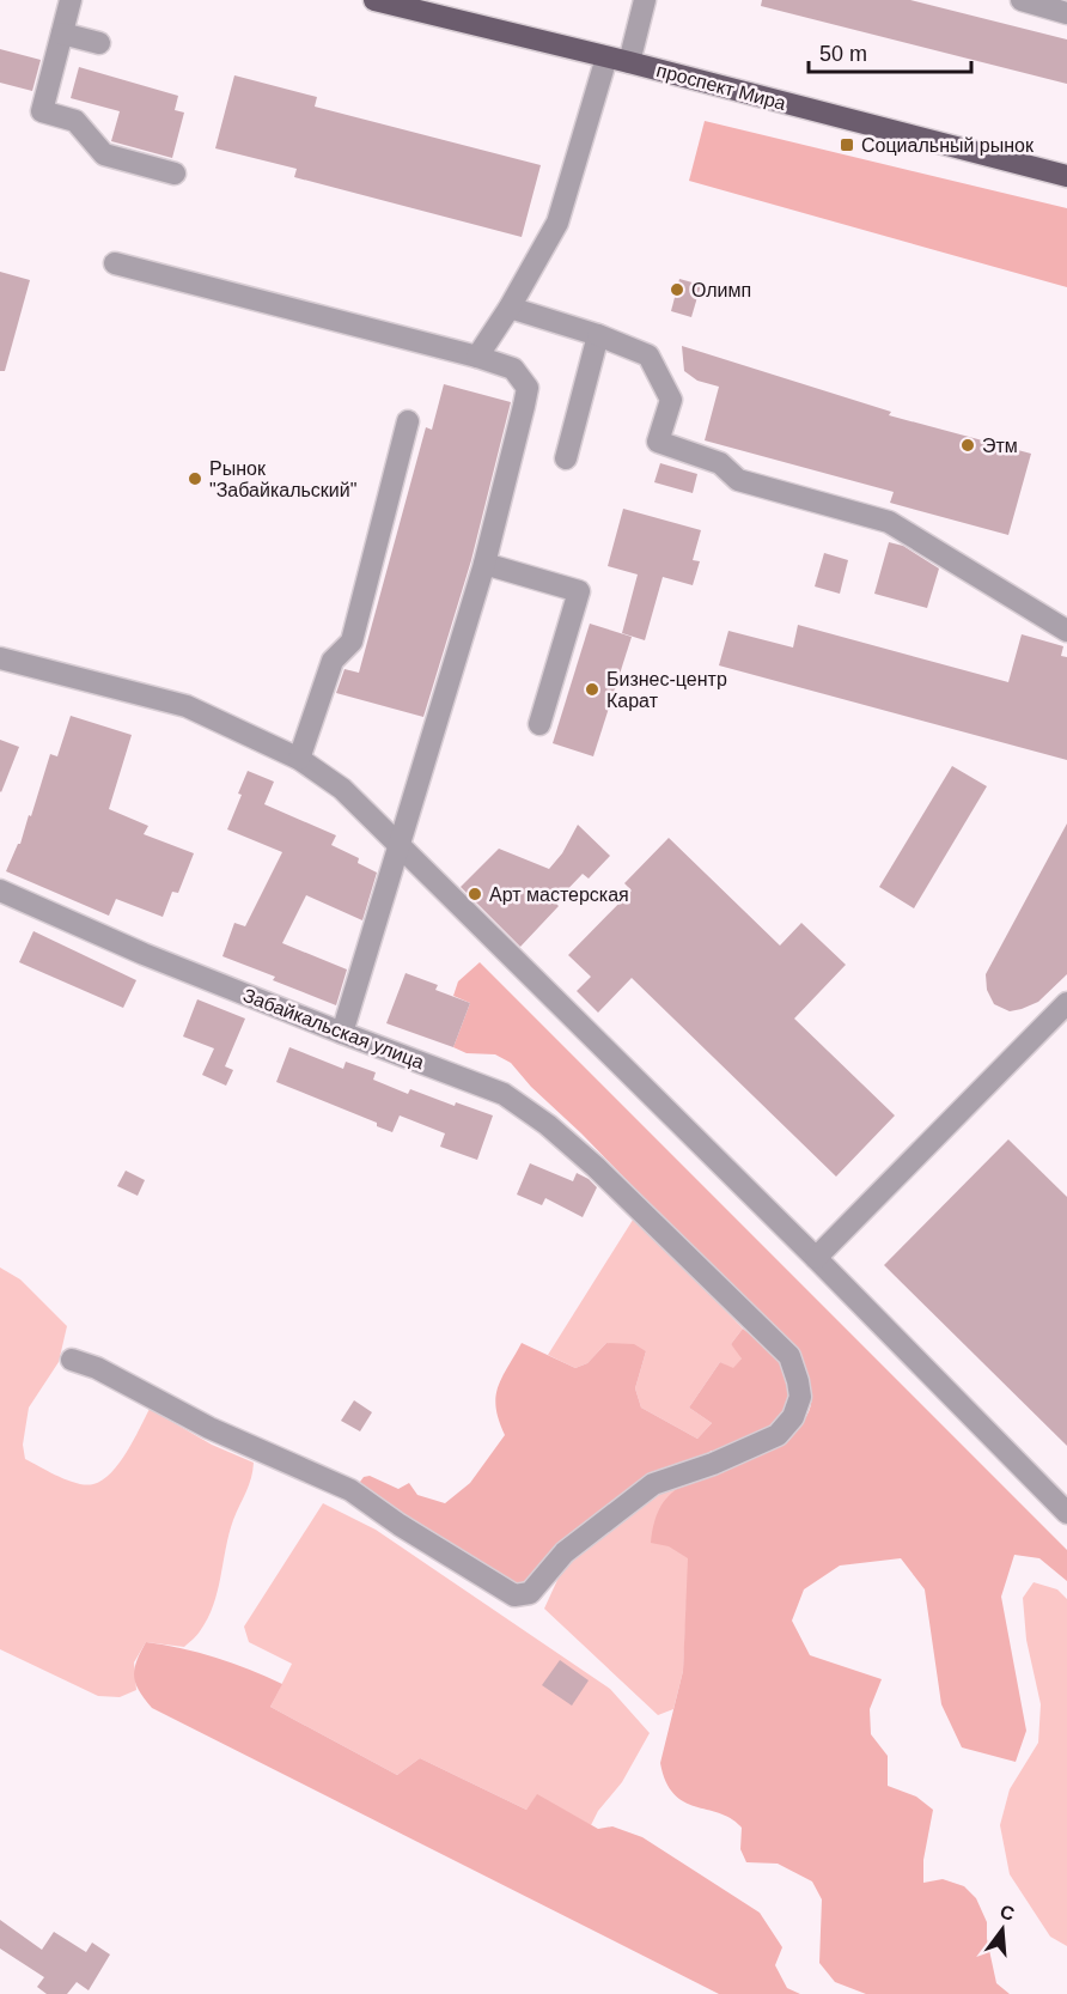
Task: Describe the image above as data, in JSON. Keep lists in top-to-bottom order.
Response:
{
  "streets": {
    "main road": ["проспект Мира"],
    "street": ["Забайкальская улица"]
  },
  "places": {
    "transit": ["Социальный рынок"],
    "other": [
      "Олимп",
      "Этм",
      "Рынок \"Забайкальский\"",
      "Бизнес-центр Карат",
      "Арт мастерская"
    ]
  },
  "scale_bar": "50 m",
  "north": "top"
}
